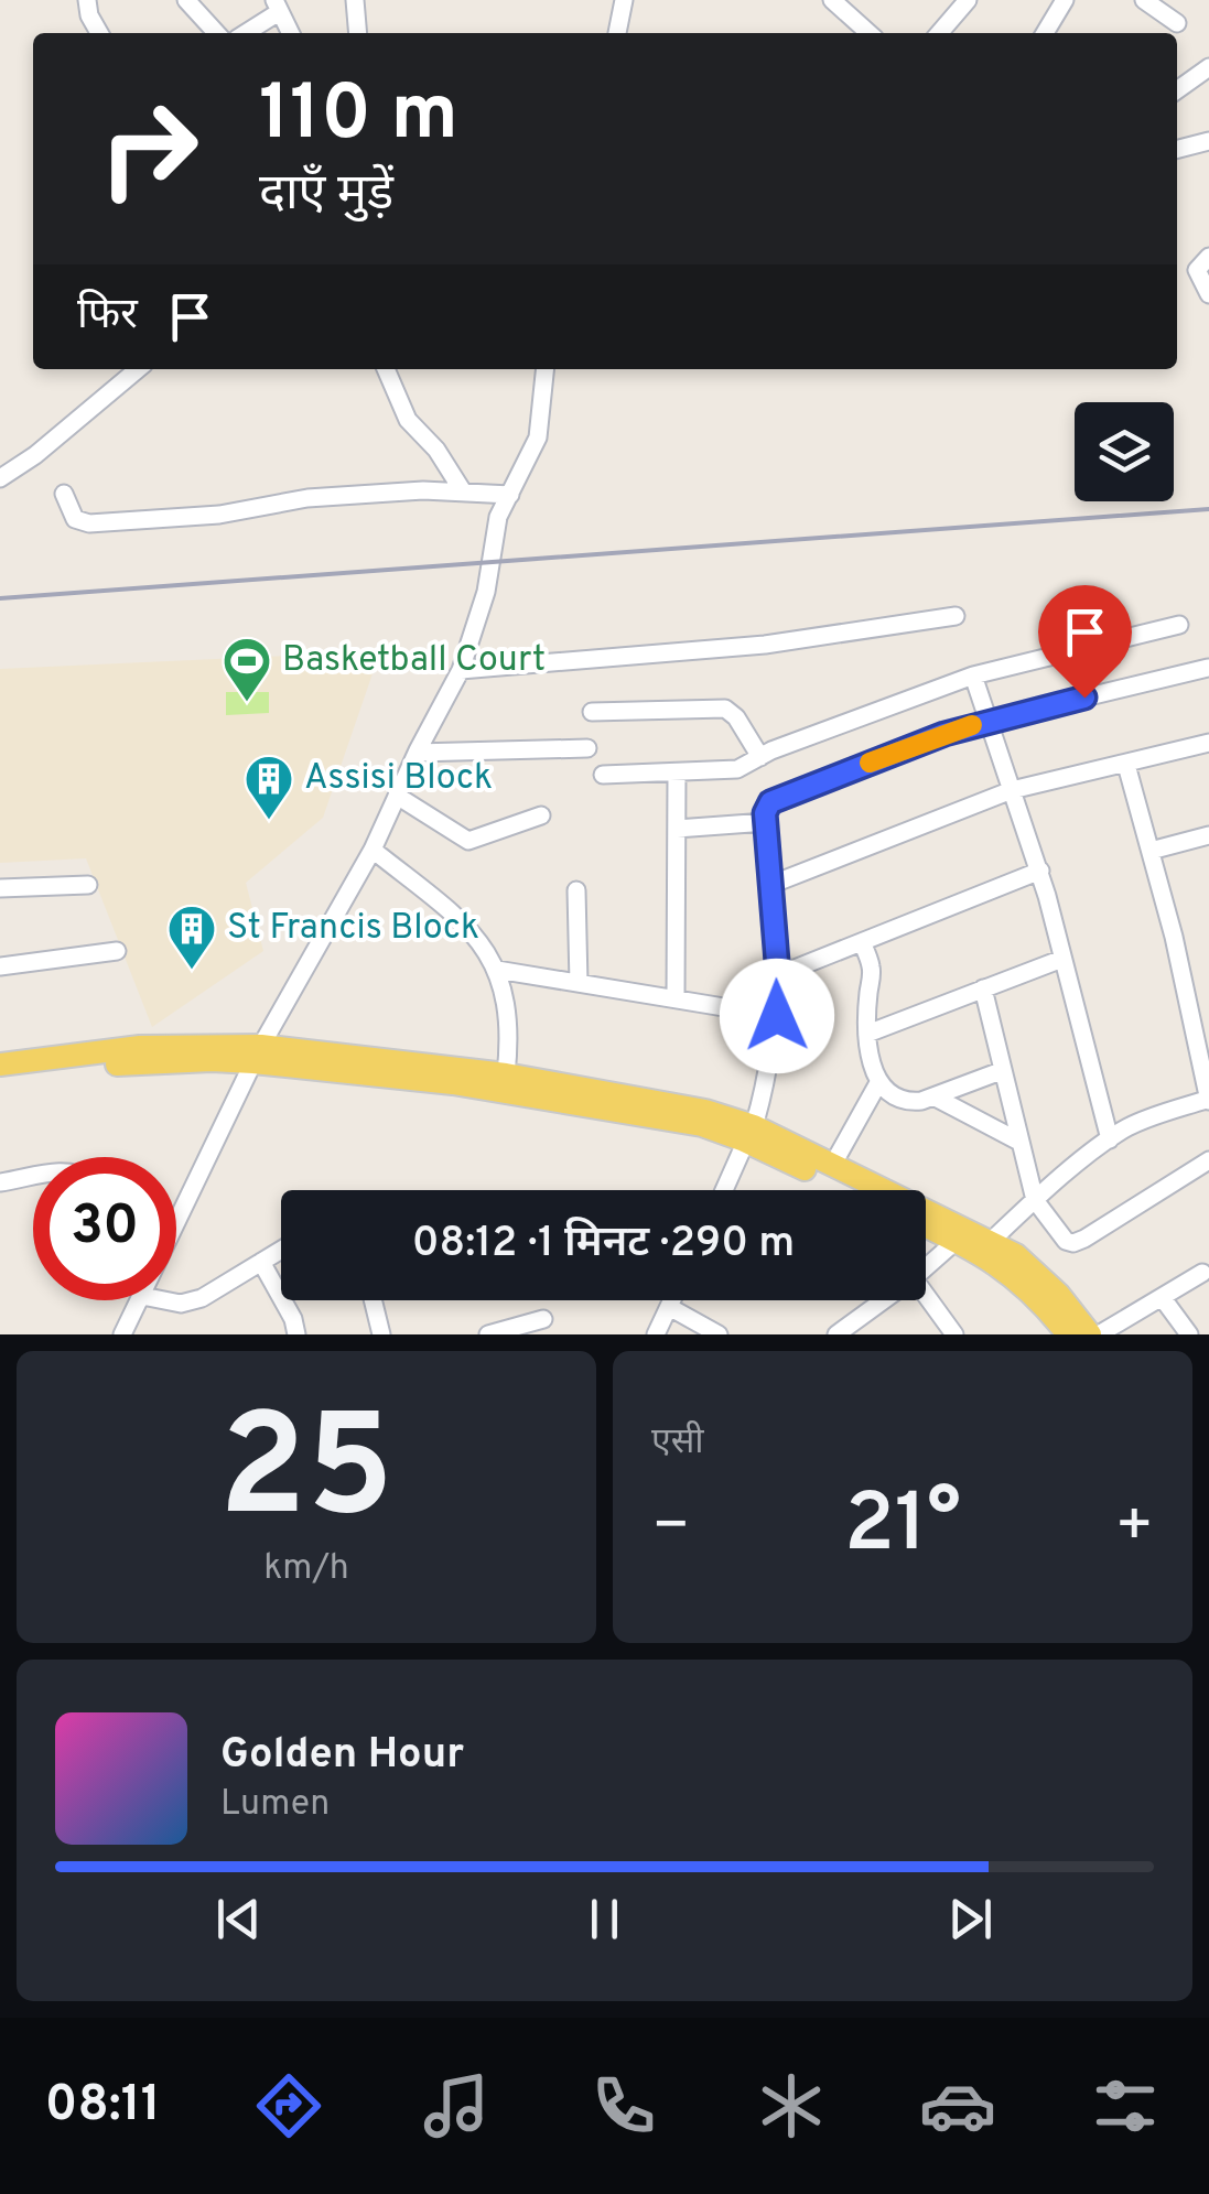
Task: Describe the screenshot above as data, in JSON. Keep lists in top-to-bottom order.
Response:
{
  "places": {
    "sports": ["Basketball Court"],
    "building": ["Assisi Block", "St Francis Block"]
  },
  "page": {
    "turn": ["110 m", "दाएँ मुड़ें"],
    "then": "फिर",
    "limit": "30",
    "trip": "08:12 · 1 मिनट · 290 m",
    "tile": [
      ["25", "km/h"],
      "एसी"
    ],
    "heat": ["−", "21°", "+"],
    "song": ["Golden Hour", "Lumen"],
    "tabs": "08:11"
  }
}
